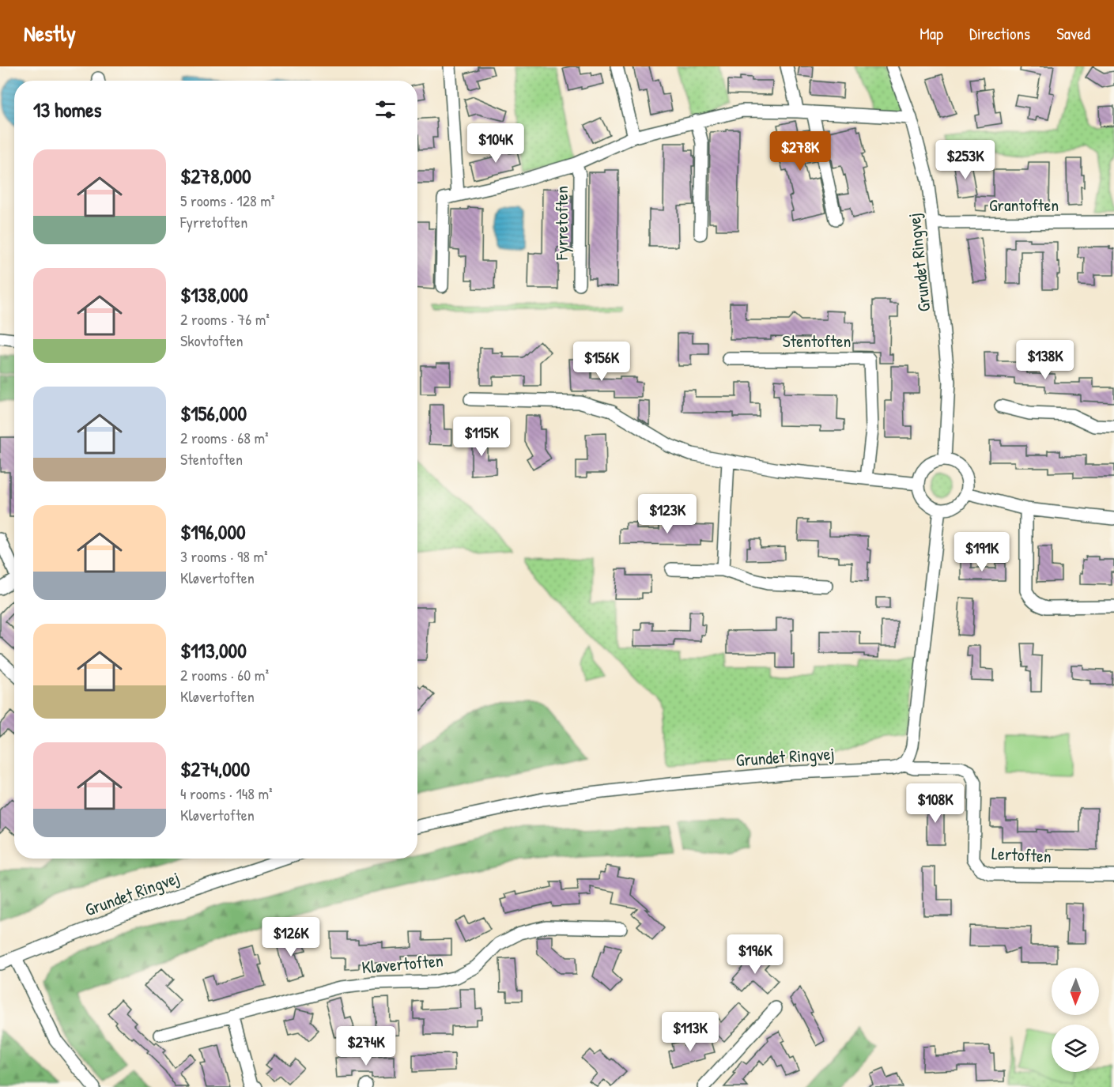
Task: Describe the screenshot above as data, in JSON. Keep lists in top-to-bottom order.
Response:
{
  "streets": {
    "street": [
      "Grantoften",
      "Fyrretoften",
      "Grundet Ringvej",
      "Stentoften",
      "Lertoften",
      "Kløvertoften"
    ]
  },
  "crossings": [
    ["Grantoften", "Grundet Ringvej"],
    ["Fyrretoften", "Grundet Ringvej"],
    ["Grundet Ringvej", "Lertoften"]
  ],
  "north": "bottom",
  "page": {
    "header": "Nestly",
    "nav": ["Map", "Directions", "Saved"],
    "heading": "13 homes",
    "price": [
      "$104K",
      "$278K",
      "$253K",
      "$138K",
      "$156K",
      "$115K",
      "$123K",
      "$191K",
      "$108K",
      "$126K",
      "$196K",
      "$113K",
      "$274K"
    ],
    "list": [
      {
        "name": "$278,000",
        "note": "5 rooms · 128 m² · Fyrretoften"
      },
      {
        "name": "$138,000",
        "note": "2 rooms · 76 m² · Skovtoften"
      },
      {
        "name": "$156,000",
        "note": "2 rooms · 68 m² · Stentoften"
      },
      {
        "name": "$196,000",
        "note": "3 rooms · 98 m² · Kløvertoften"
      },
      {
        "name": "$113,000",
        "note": "2 rooms · 60 m² · Kløvertoften"
      },
      {
        "name": "$274,000",
        "note": "4 rooms · 148 m² · Kløvertoften"
      }
    ]
  }
}
